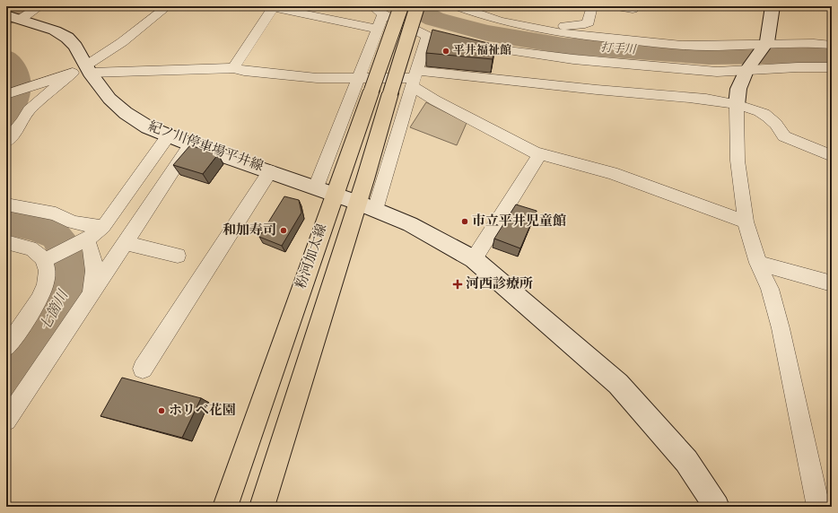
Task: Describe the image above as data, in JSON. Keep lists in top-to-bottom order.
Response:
{
  "streets": {
    "main road": ["粉河加太線"],
    "street": ["紀ノ川停車場平井線"]
  },
  "crossings": [
    ["紀ノ川停車場平井線", "粉河加太線"]
  ],
  "water": ["打手川", "七箇川"],
  "places": {
    "other": [
      "平井福祉館",
      "市立平井児童館",
      "和加寿司",
      "ホリベ花園"
    ],
    "health": ["河西診療所"]
  }
}
